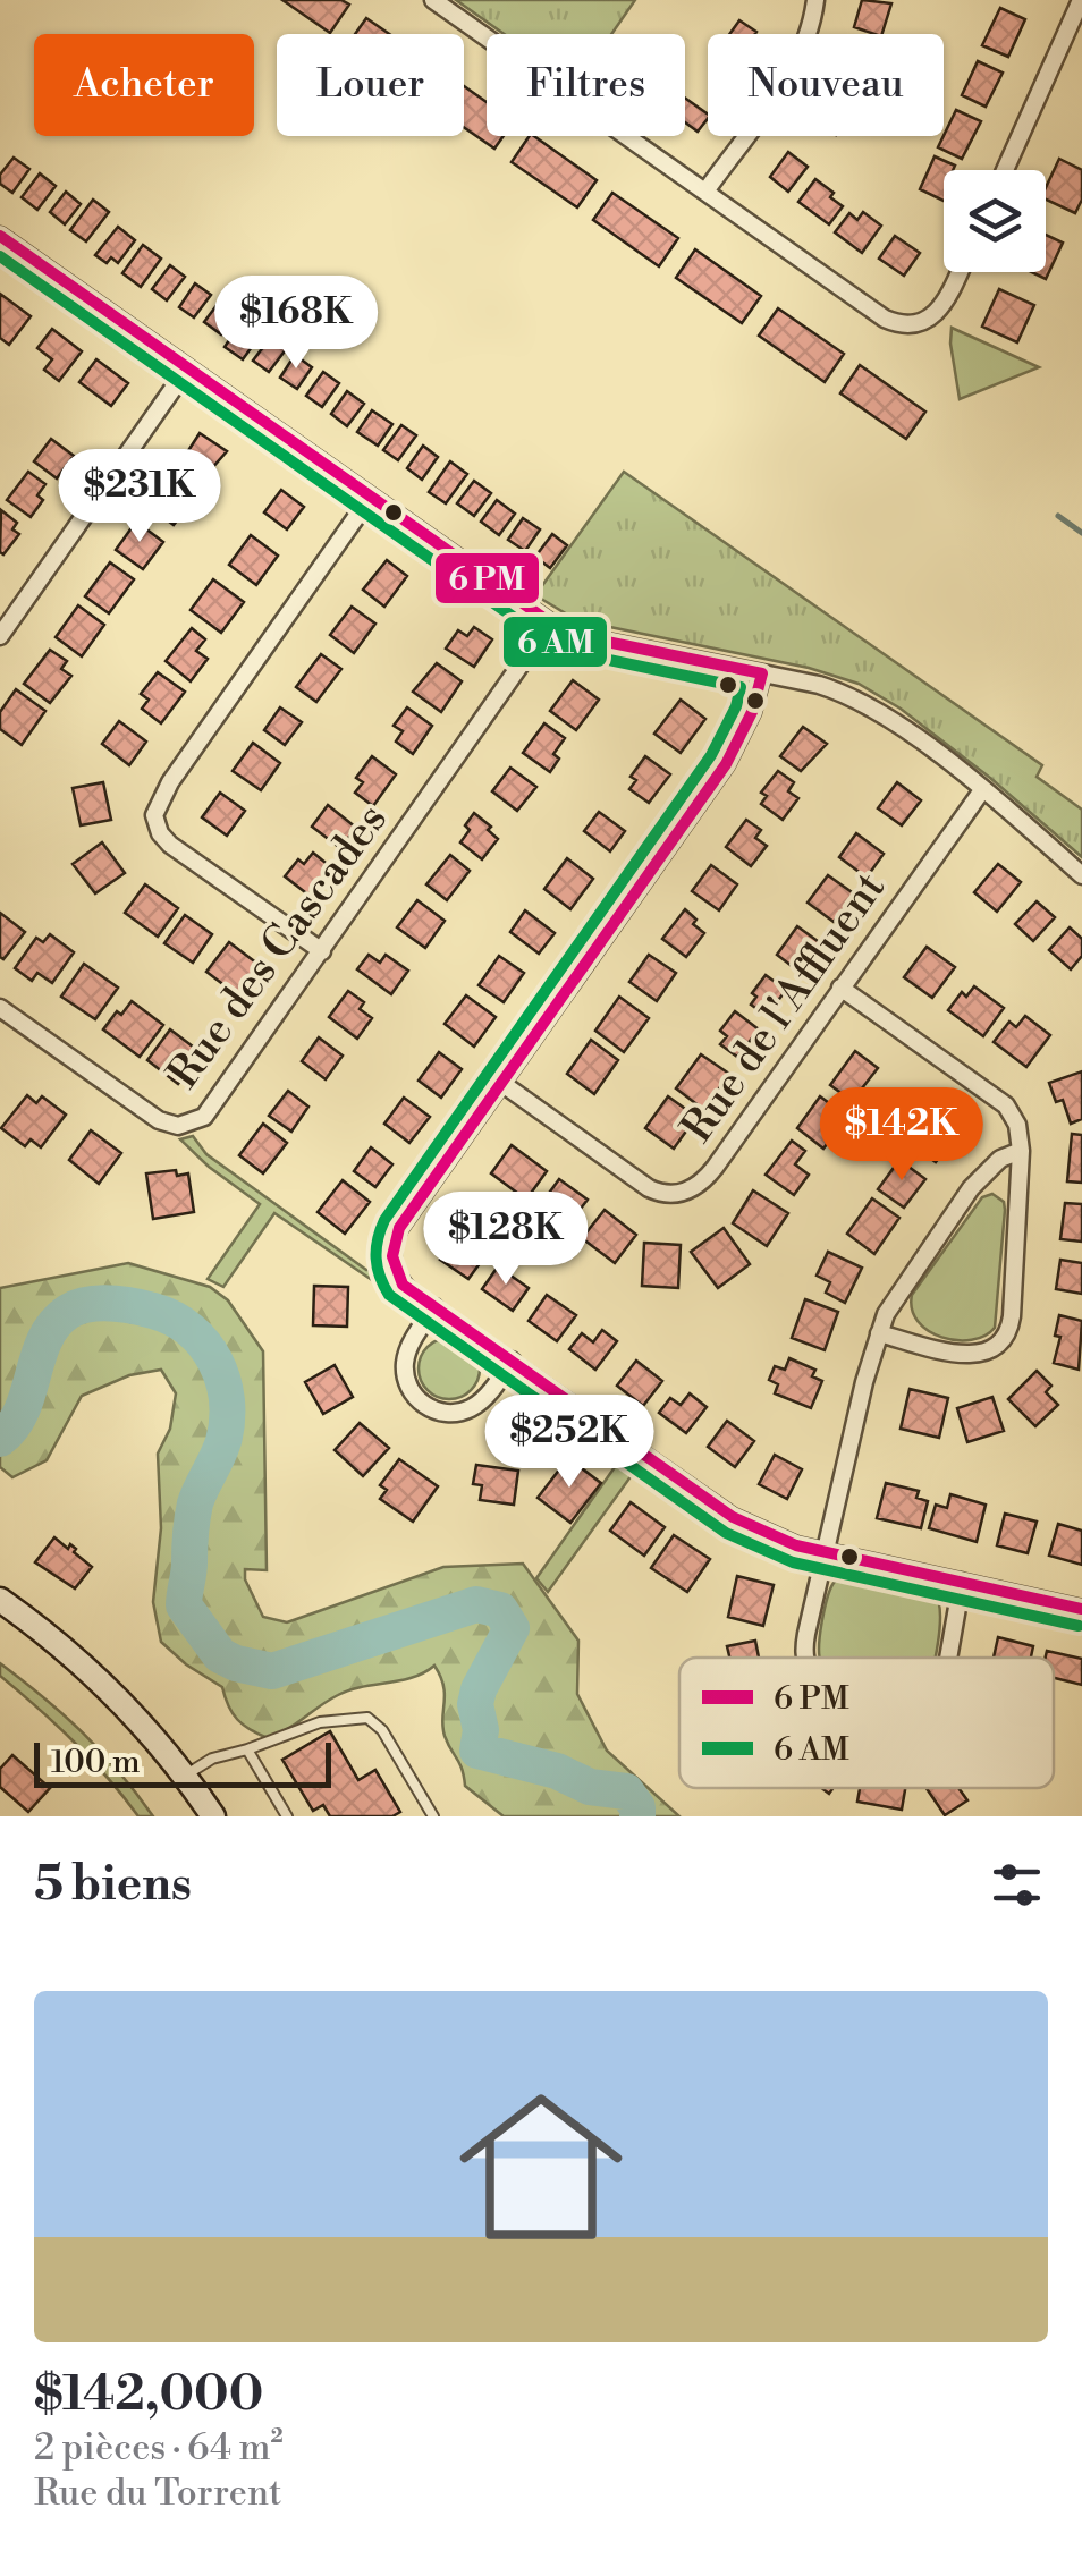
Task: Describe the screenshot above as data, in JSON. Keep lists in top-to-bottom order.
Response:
{
  "streets": {
    "street": ["Rue des Cascades", "Rue de l'Affluent"]
  },
  "legend": ["6 PM", "6 AM"],
  "scale_bar": "100 m",
  "page": {
    "chip": [
      "Acheter",
      "Louer",
      "Filtres",
      "Nouveau"
    ],
    "price": [
      "$168K",
      "$231K",
      "$142K",
      "$128K",
      "$252K"
    ],
    "scale": "100 m",
    "heading": "5 biens",
    "list": [
      {
        "name": "$142,000",
        "note": "2 pièces · 64 m² · Rue du Torrent"
      }
    ]
  }
}
